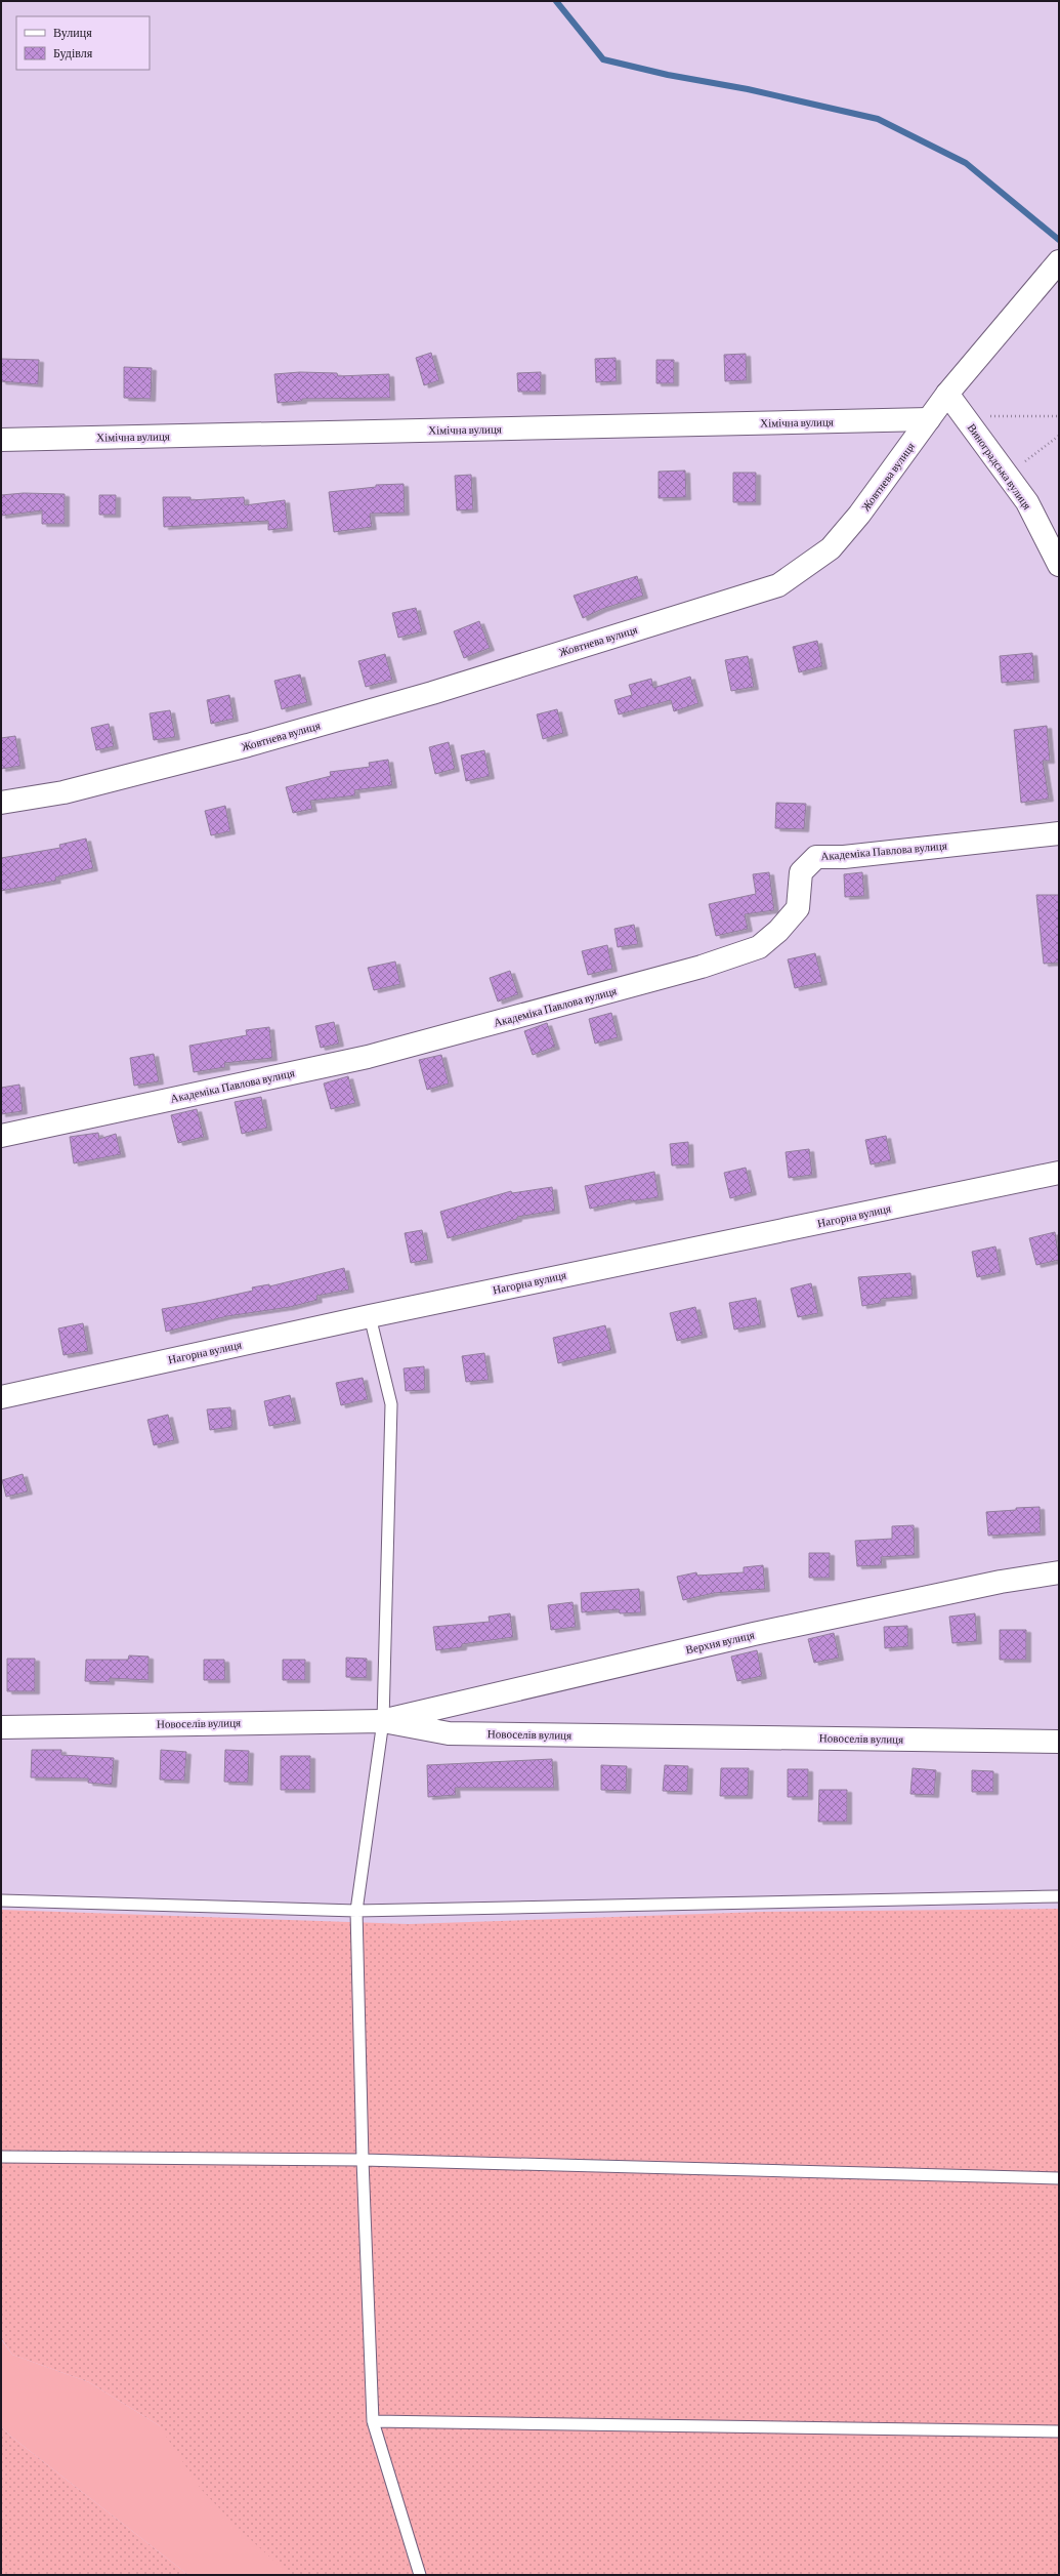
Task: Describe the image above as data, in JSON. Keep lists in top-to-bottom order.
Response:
{
  "streets": {
    "street": [
      "Хімічна вулиця",
      "Виноградська вулиця",
      "Жовтнева вулиця",
      "Академіка Павлова вулиця",
      "Нагорна вулиця",
      "Верхня вулиця",
      "Новоселів вулиця"
    ]
  },
  "crossings": [
    ["Хімічна вулиця", "Жовтнева вулиця"],
    ["Виноградська вулиця", "Жовтнева вулиця"],
    ["Верхня вулиця", "Новоселів вулиця"]
  ],
  "legend": ["Вулиця", "Будівля"]
}
